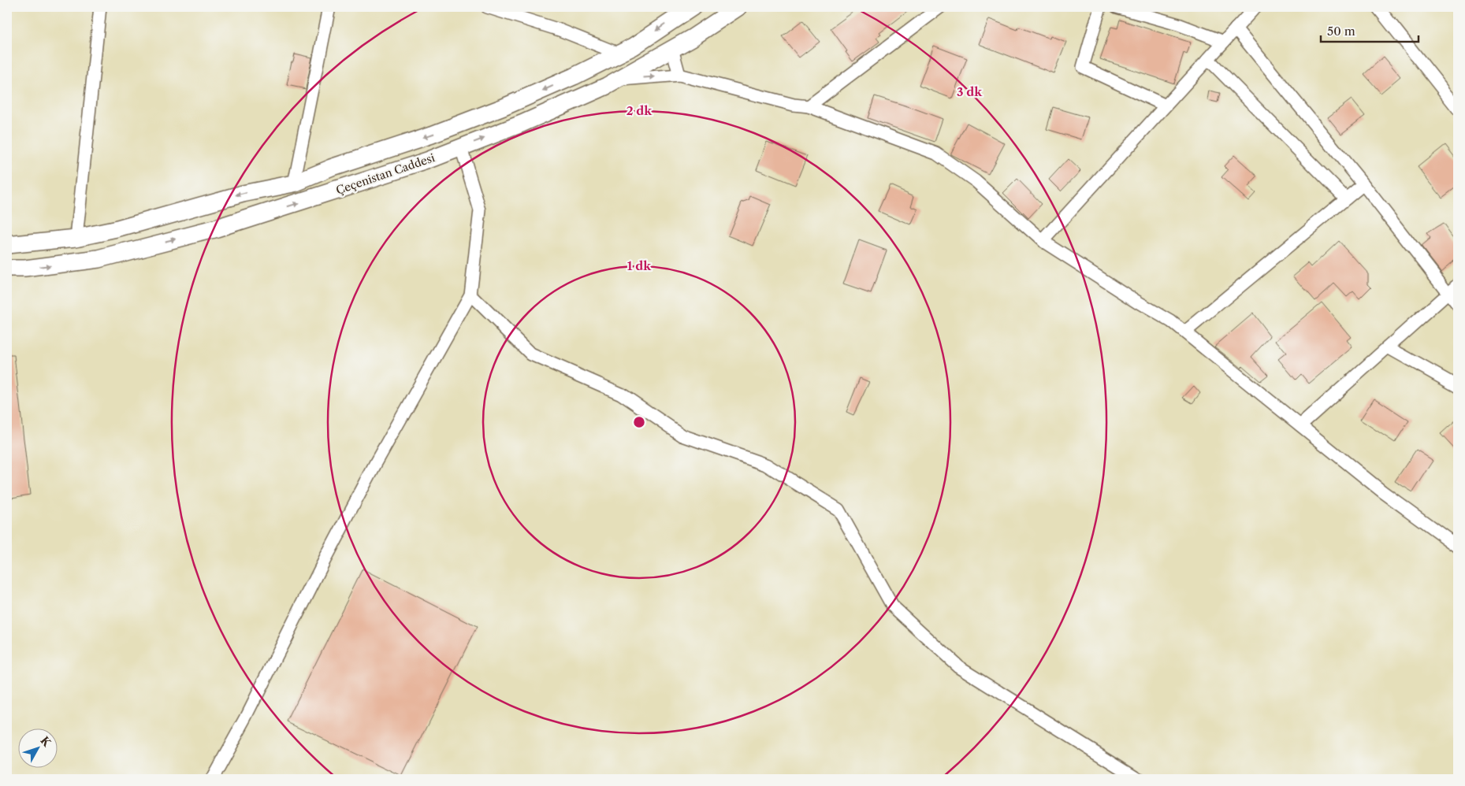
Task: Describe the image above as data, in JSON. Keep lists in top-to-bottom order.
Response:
{
  "streets": {
    "main road": ["Çeçenistan Caddesi"]
  },
  "scale_bar": "50 m",
  "north": "top right",
  "rings": ["3 dk", "2 dk", "1 dk"]
}
